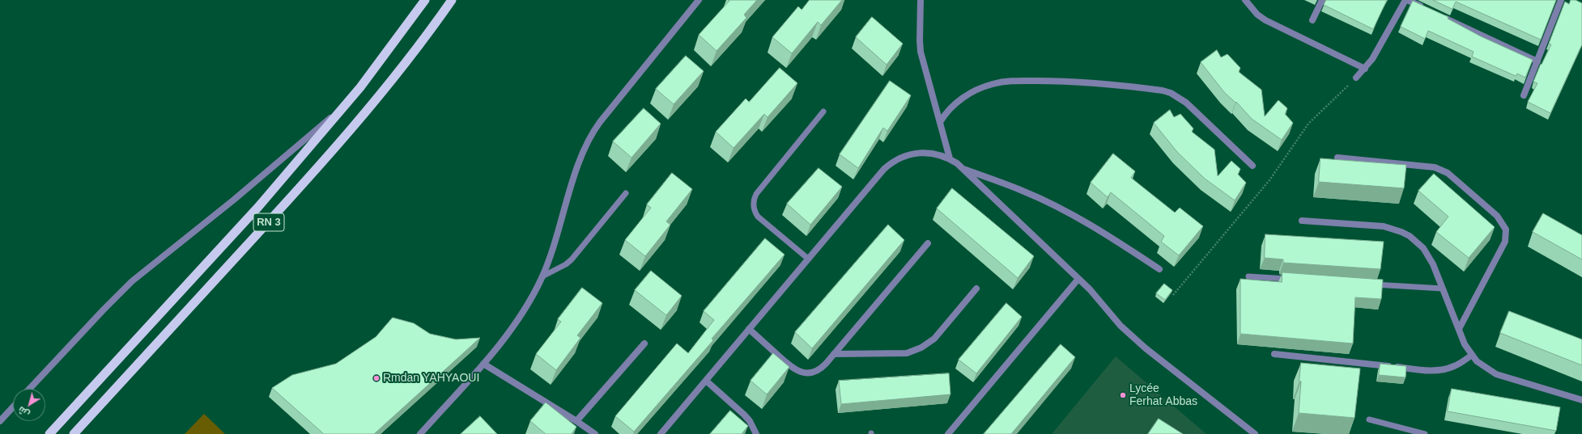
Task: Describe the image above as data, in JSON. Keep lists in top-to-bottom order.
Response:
{
  "streets": {
    "highway": ["RN 3"]
  },
  "places": ["Rmdan YAHYAOUI", "Lycée Ferhat Abbas"],
  "north": "bottom left"
}
